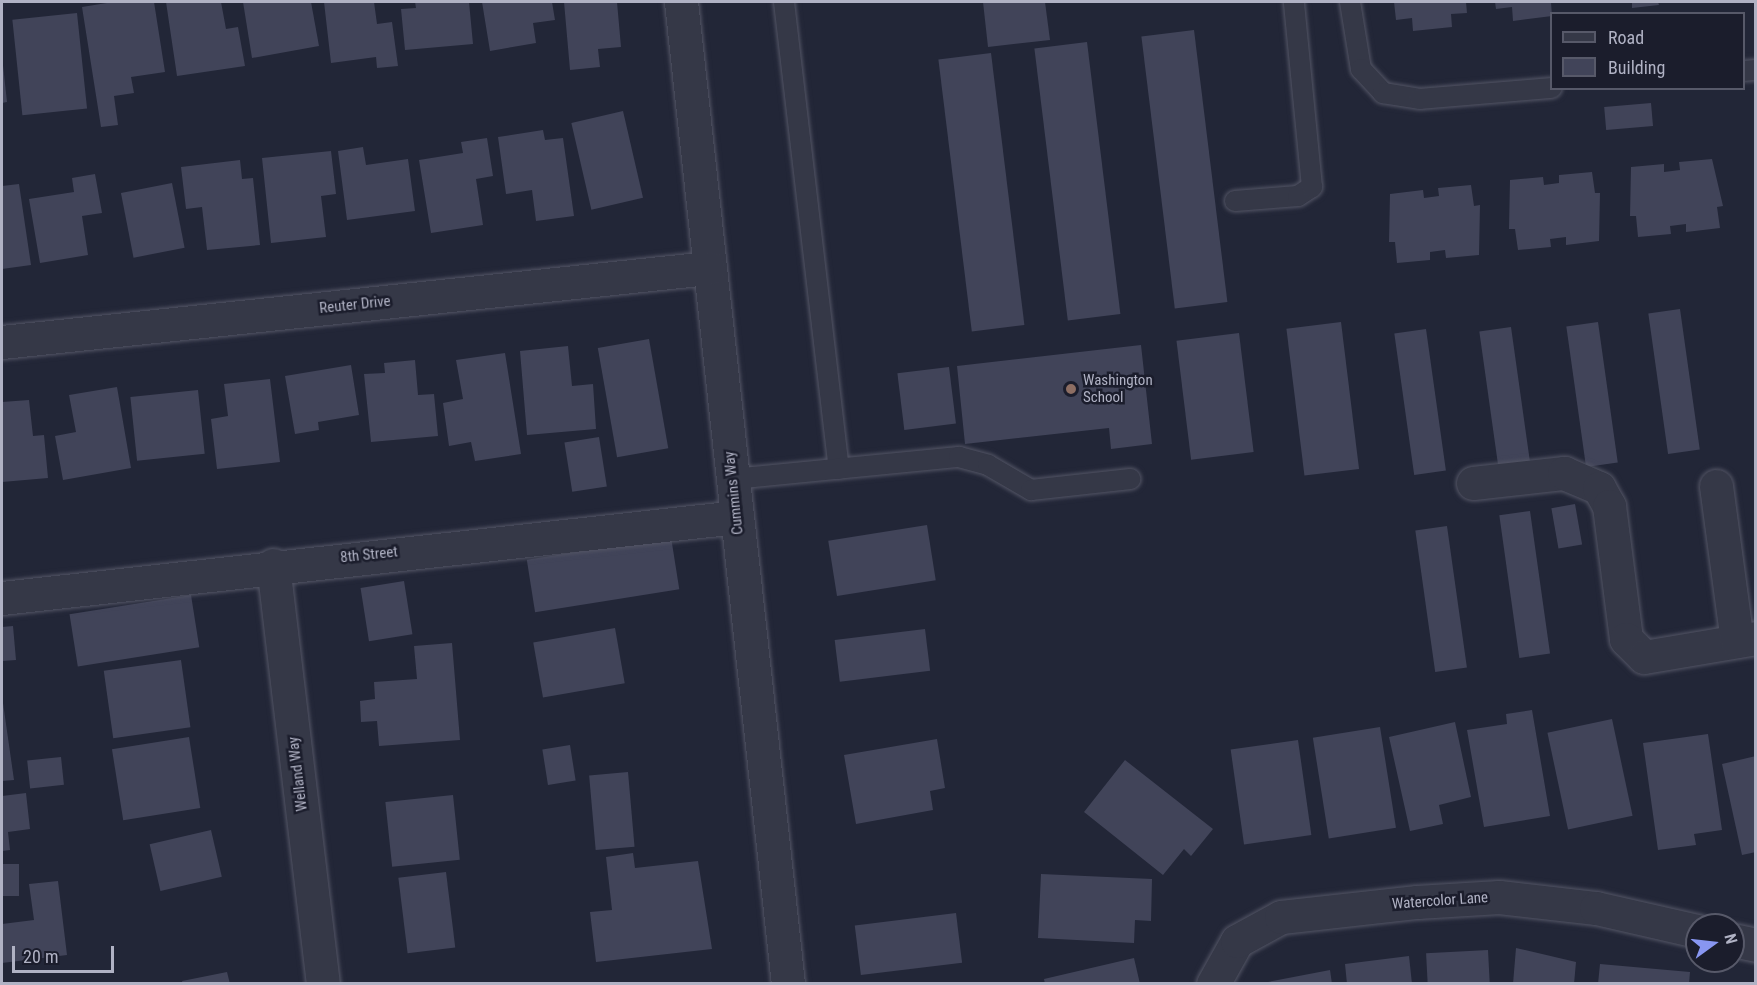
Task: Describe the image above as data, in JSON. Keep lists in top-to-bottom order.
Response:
{
  "streets": {
    "street": [
      "Reuter Drive",
      "Cummins Way",
      "8th Street",
      "Welland Way",
      "Watercolor Lane"
    ]
  },
  "crossings": [
    ["Reuter Drive", "Cummins Way"],
    ["Cummins Way", "8th Street"],
    ["8th Street", "Welland Way"]
  ],
  "places": ["Washington School"],
  "legend": ["Road", "Building"],
  "scale_bar": "20 m",
  "north": "right"
}
